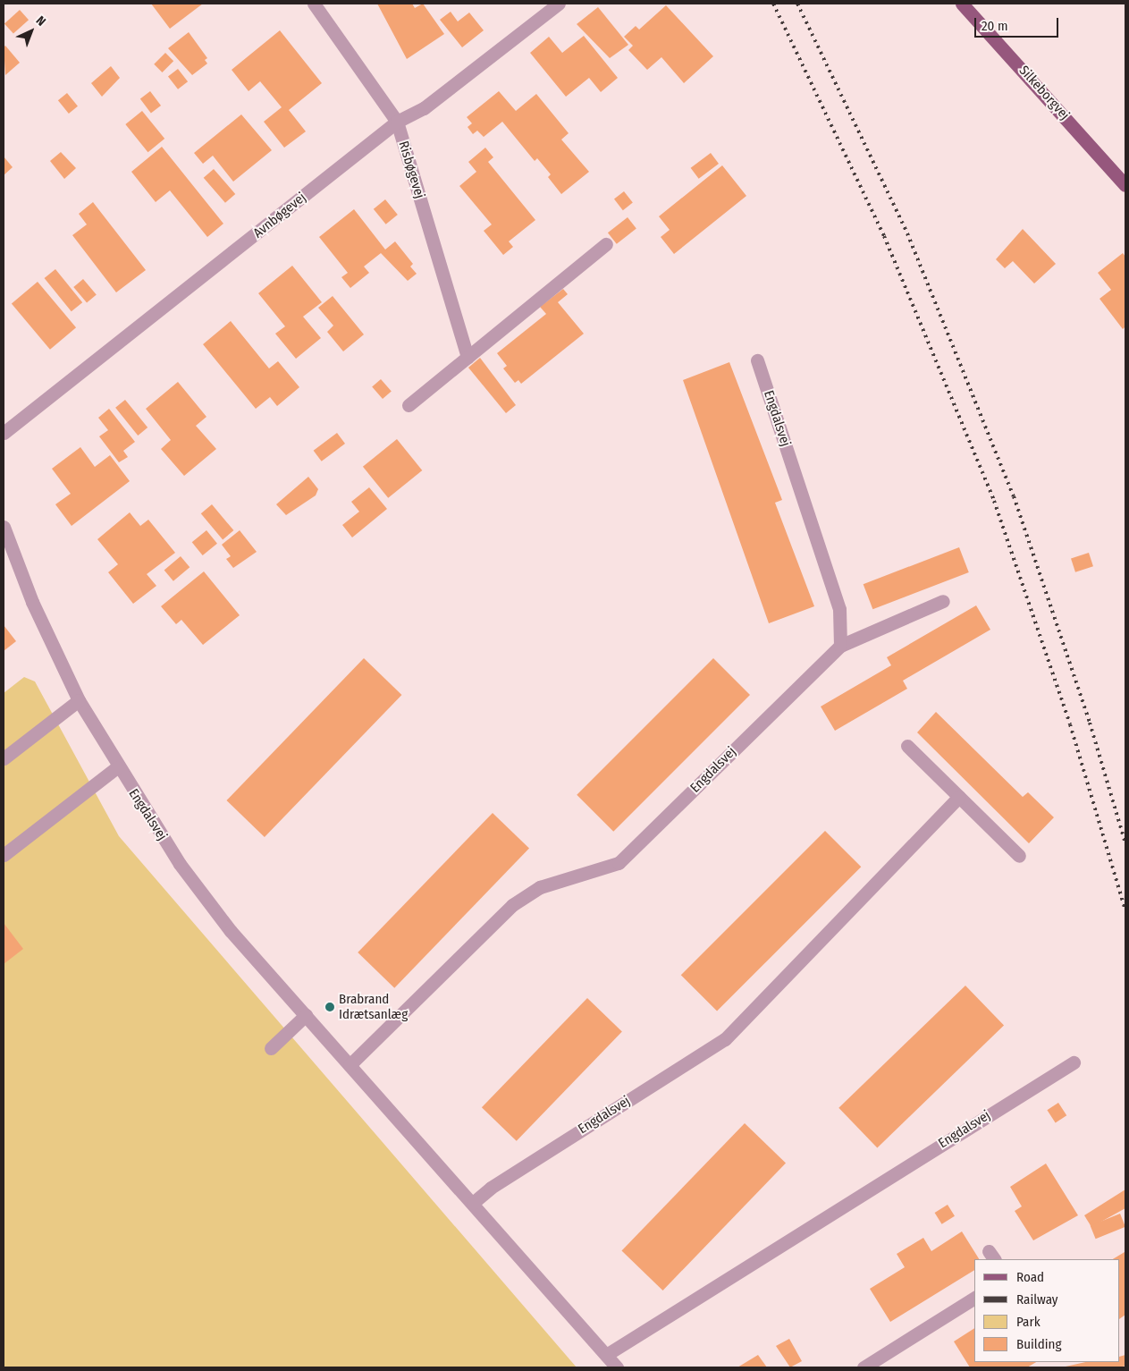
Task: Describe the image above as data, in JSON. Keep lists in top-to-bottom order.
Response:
{
  "streets": {
    "main road": ["Silkeborgvej"],
    "street": ["Risbøgevej", "Avnbøgevej", "Engdalsvej"]
  },
  "crossings": [
    ["Risbøgevej", "Avnbøgevej"]
  ],
  "places": ["Brabrand Idrætsanlæg"],
  "legend": [
    "Road",
    "Railway",
    "Park",
    "Building"
  ],
  "scale_bar": "20 m",
  "north": "top right"
}
